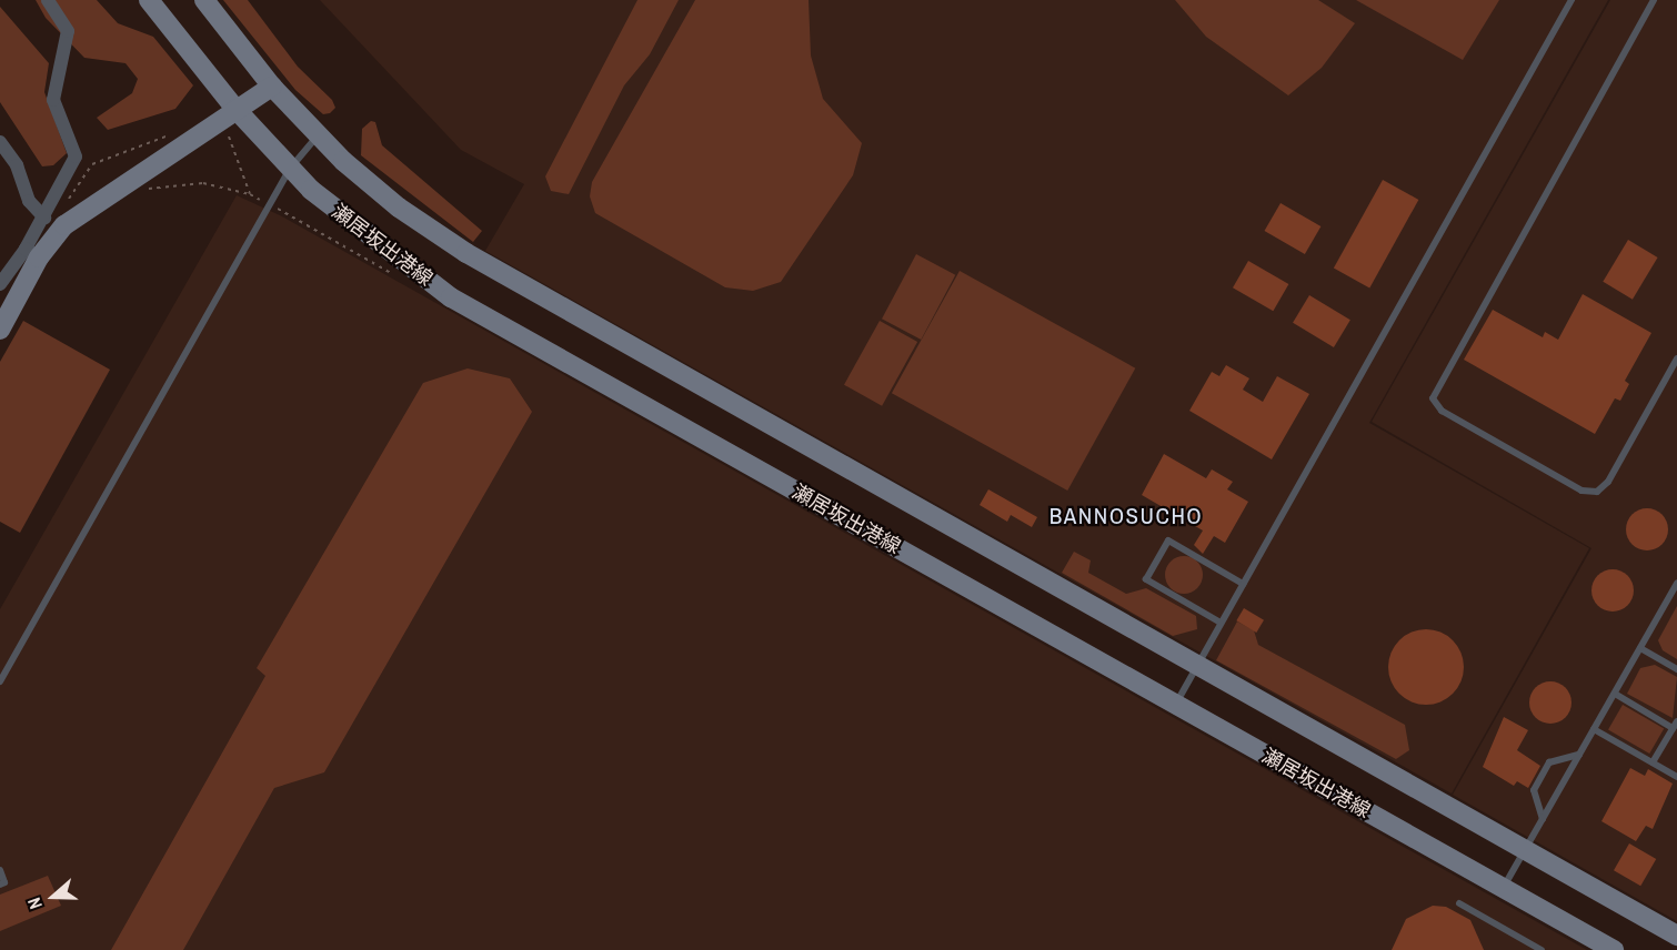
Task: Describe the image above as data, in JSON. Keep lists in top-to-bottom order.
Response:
{
  "streets": {
    "main road": ["瀬居坂出港線"]
  },
  "districts": ["BANNOSUCHO"],
  "north": "left"
}
